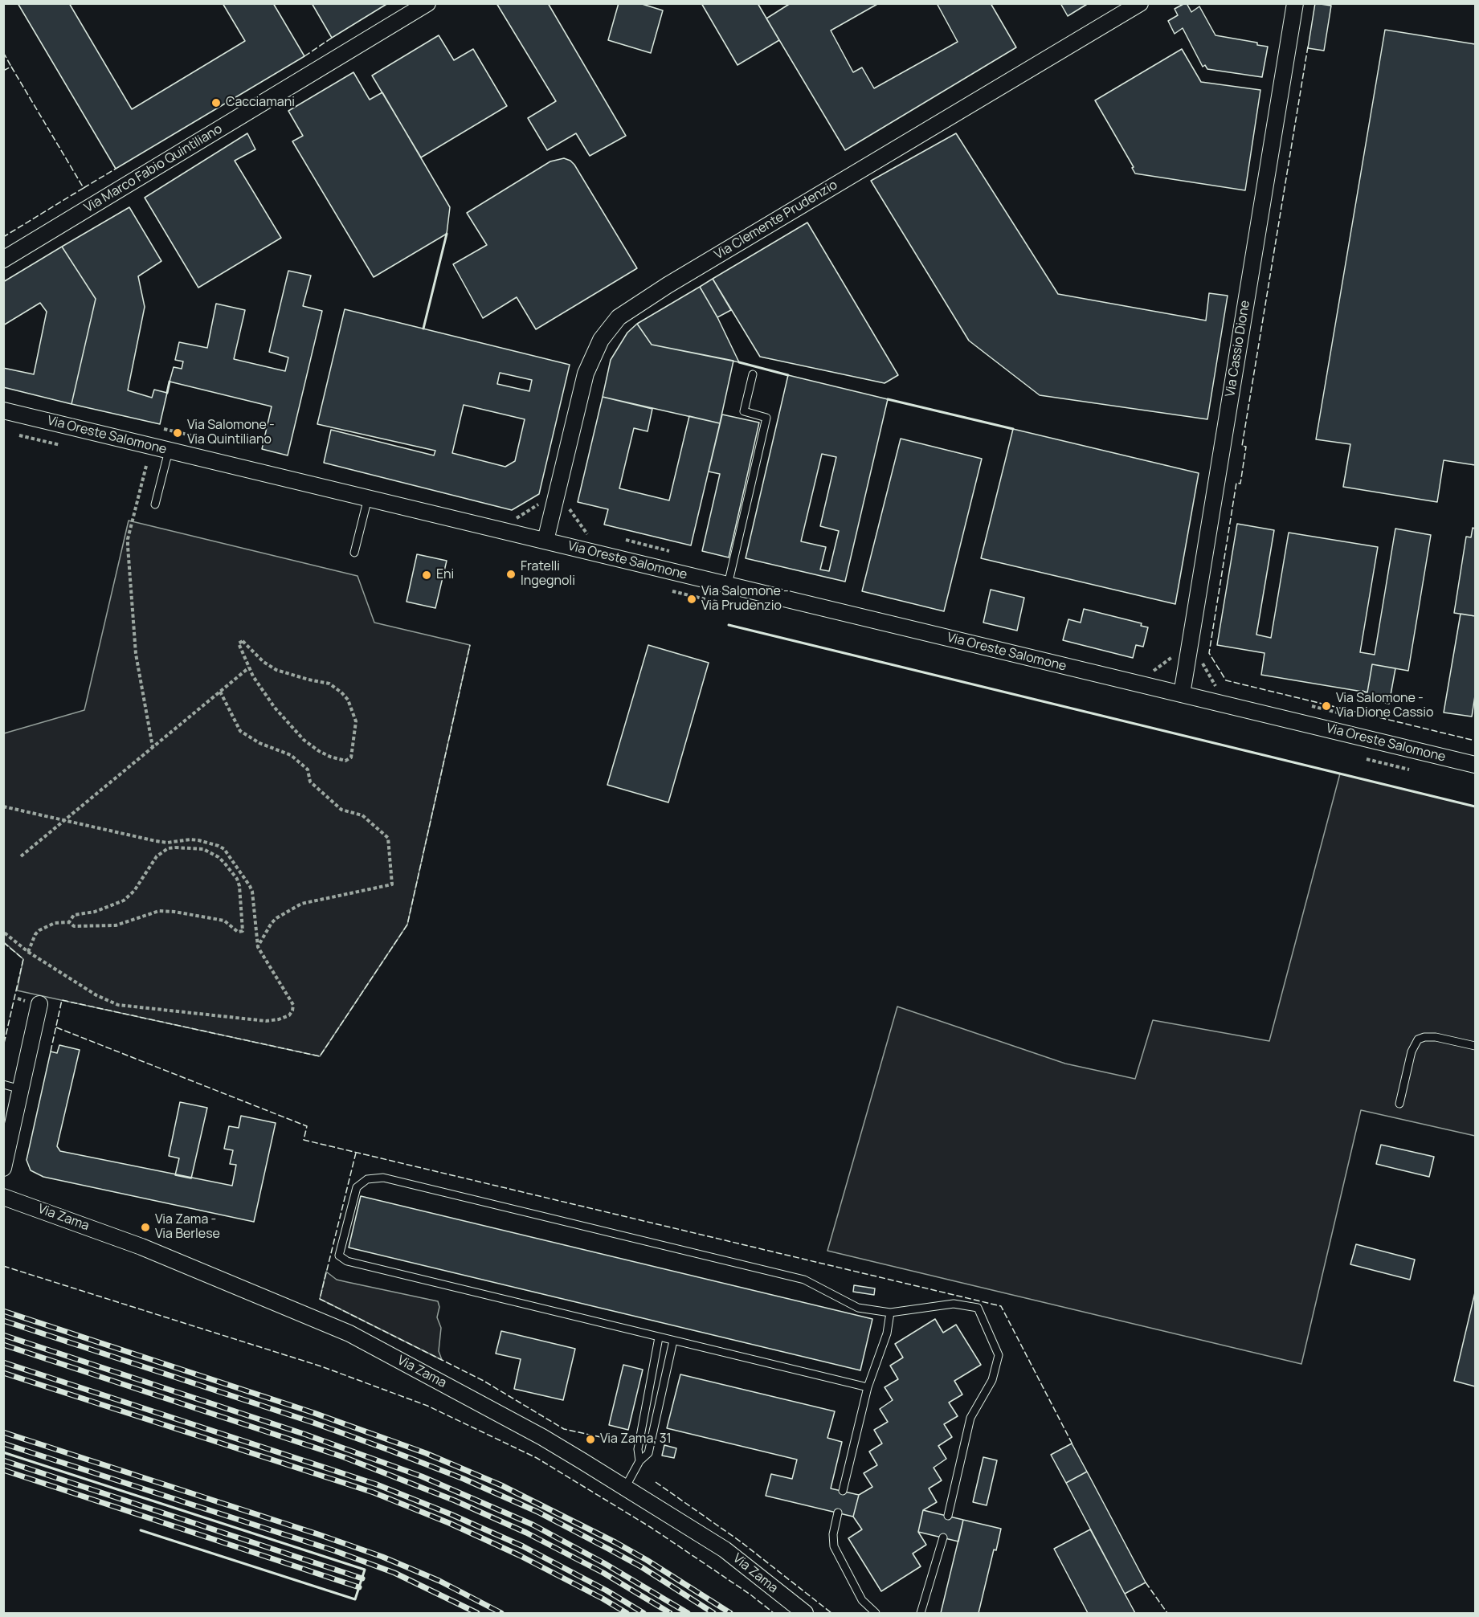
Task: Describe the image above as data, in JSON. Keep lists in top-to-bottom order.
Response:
{
  "streets": {
    "street": [
      "Via Marco Fabio Quintiliano",
      "Via Clemente Prudenzio",
      "Via Cassio Dione",
      "Via Oreste Salomone",
      "Via Zama"
    ]
  },
  "crossings": [
    ["Via Clemente Prudenzio", "Via Oreste Salomone"],
    ["Via Cassio Dione", "Via Oreste Salomone"]
  ],
  "places": [
    "Cacciamani",
    "Via Salomone - Via Quintiliano",
    "Fratelli Ingegnoli",
    "Eni",
    "Via Salomone - Via Prudenzio",
    "Via Salomone - Via Dione Cassio",
    "Via Zama - Via Berlese",
    "Via Zama, 31"
  ]
}
